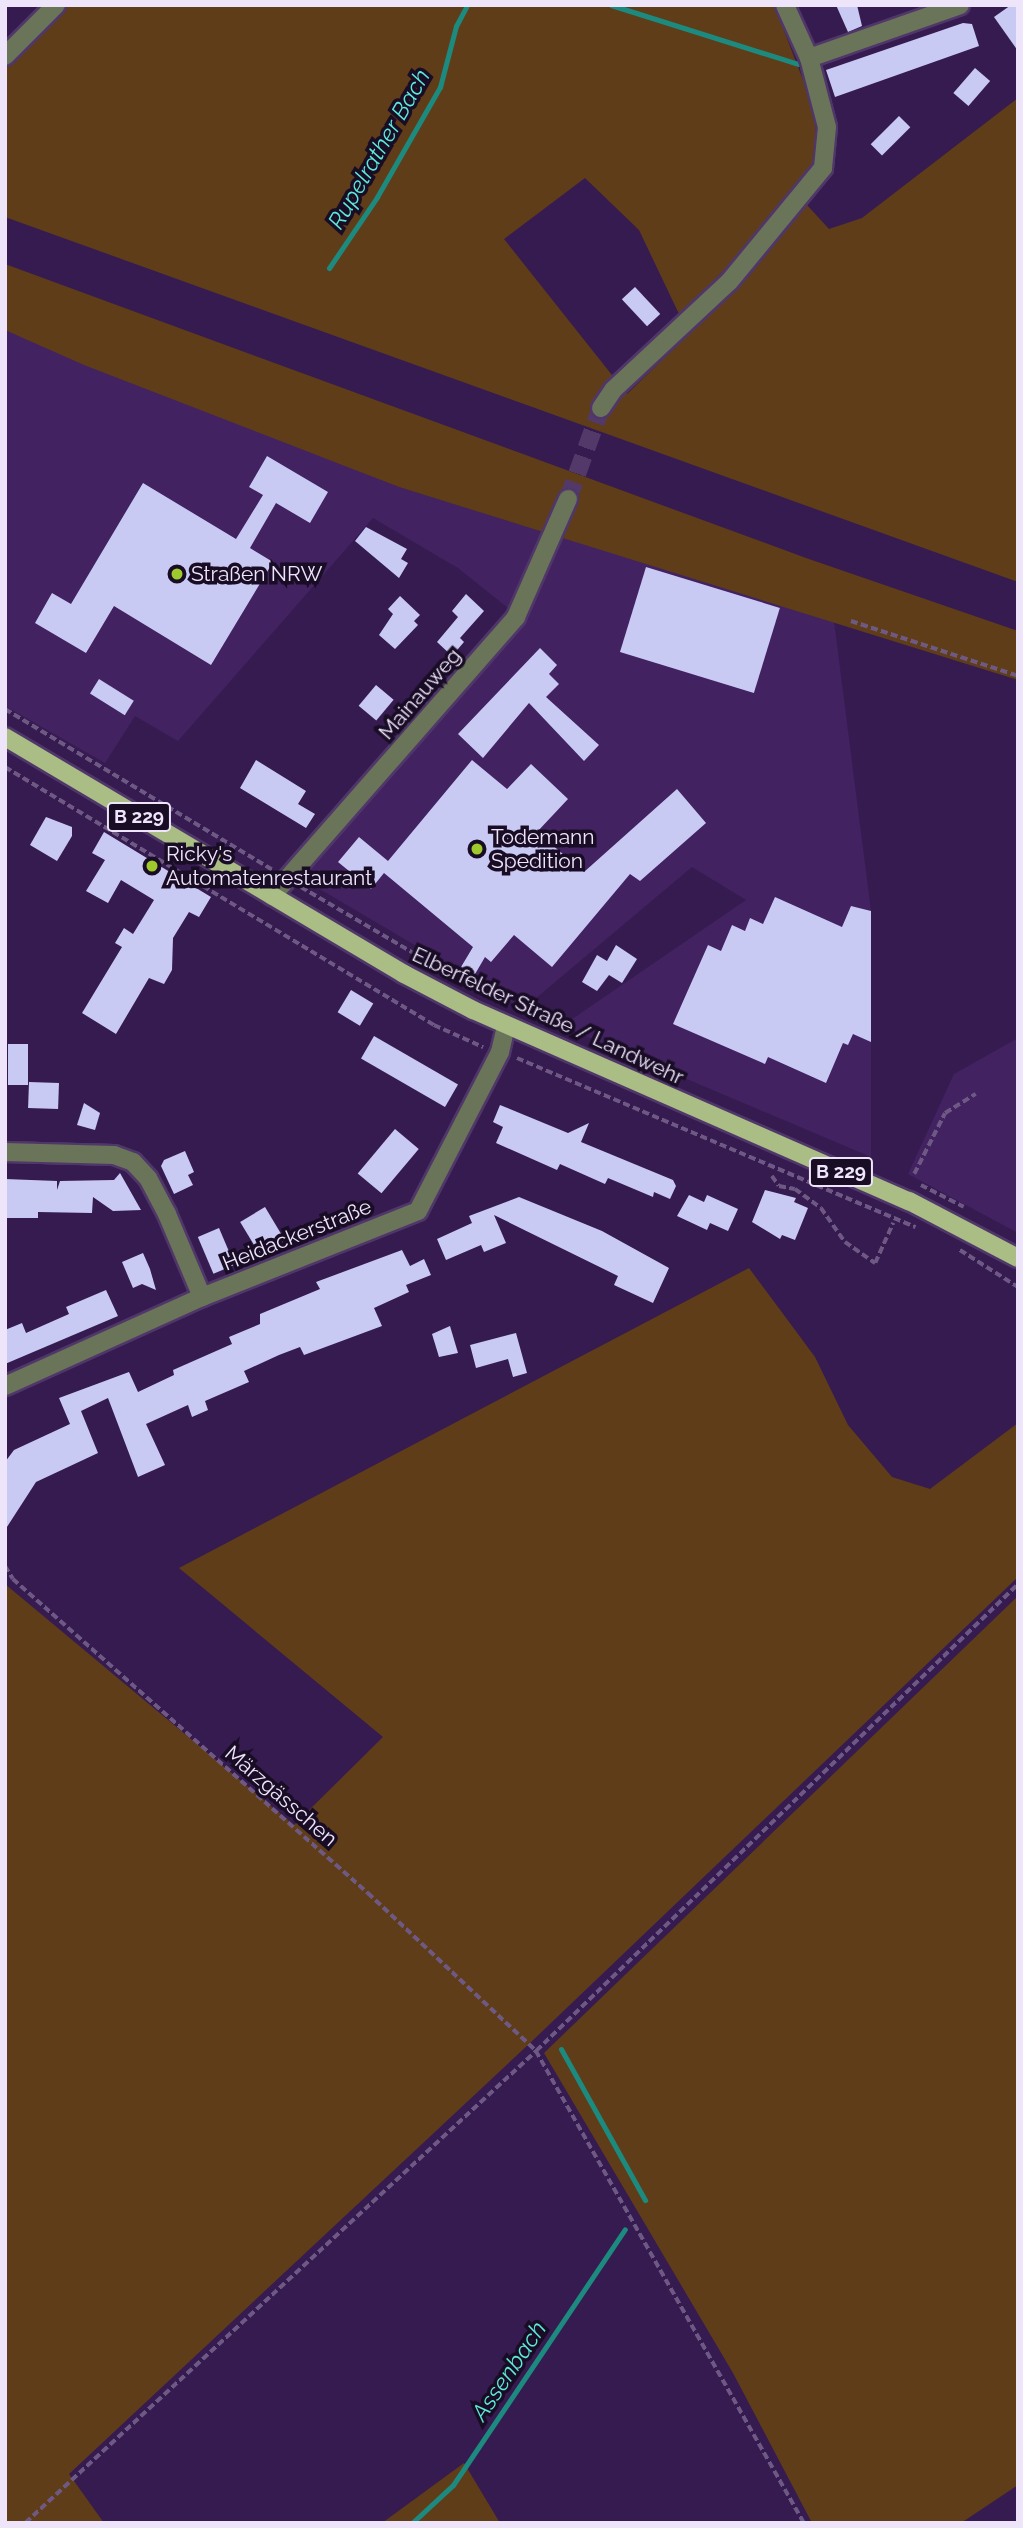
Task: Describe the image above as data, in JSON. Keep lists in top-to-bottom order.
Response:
{
  "streets": {
    "main road": ["B 229", "Elberfelder Straße / Landwehr"],
    "street": ["Mainauweg", "Heidackerstraße"],
    "path": ["Märzgässchen"]
  },
  "crossings": [
    ["Mainauweg", "Elberfelder Straße / Landwehr"],
    ["Elberfelder Straße / Landwehr", "Heidackerstraße"]
  ],
  "water": ["Rupelrather Bach", "Assenbach"],
  "places": ["Straßen NRW", "Todemann Spedition", "Ricky's Automatenrestaurant"]
}
